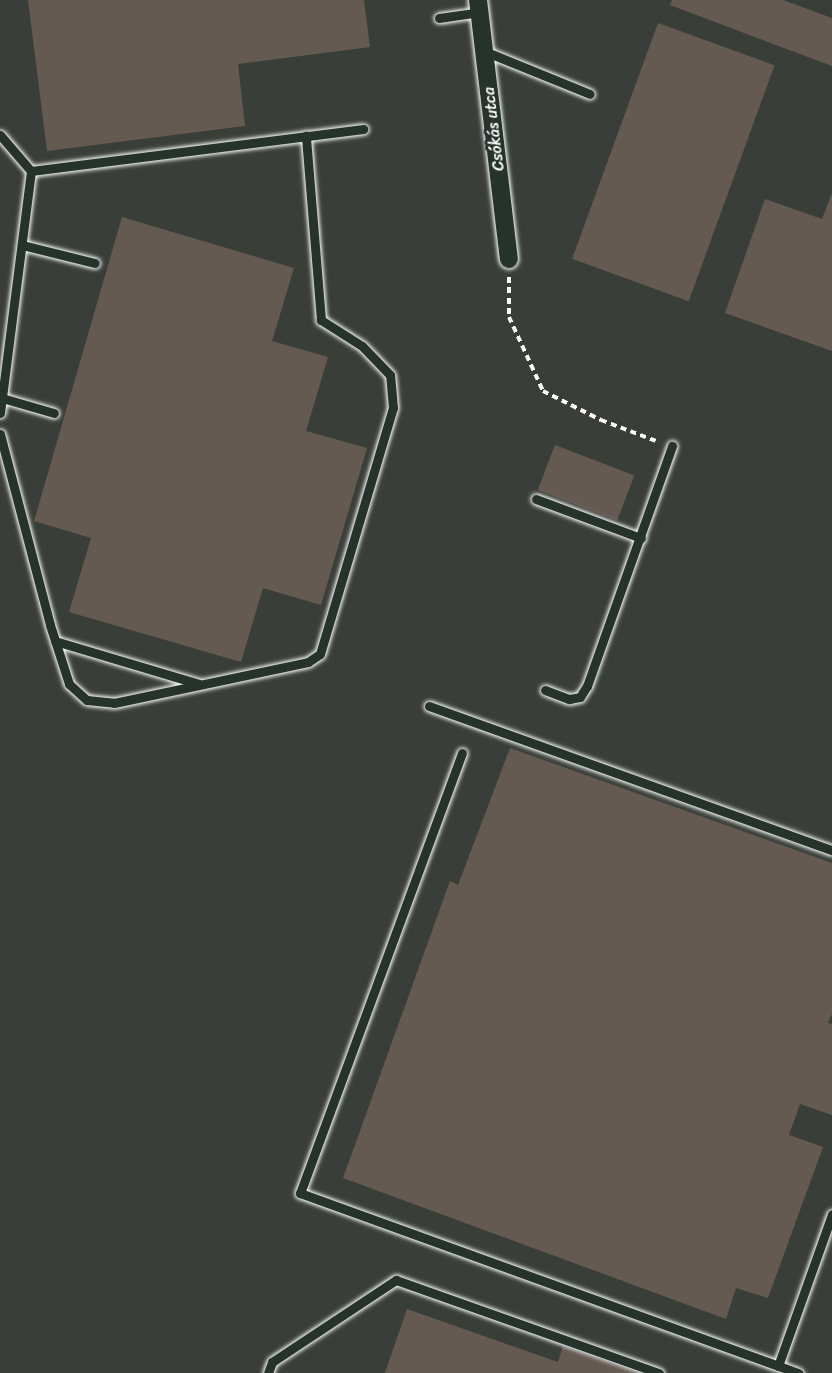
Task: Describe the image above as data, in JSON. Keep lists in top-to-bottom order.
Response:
{
  "streets": {
    "street": ["Csókás utca"]
  }
}
